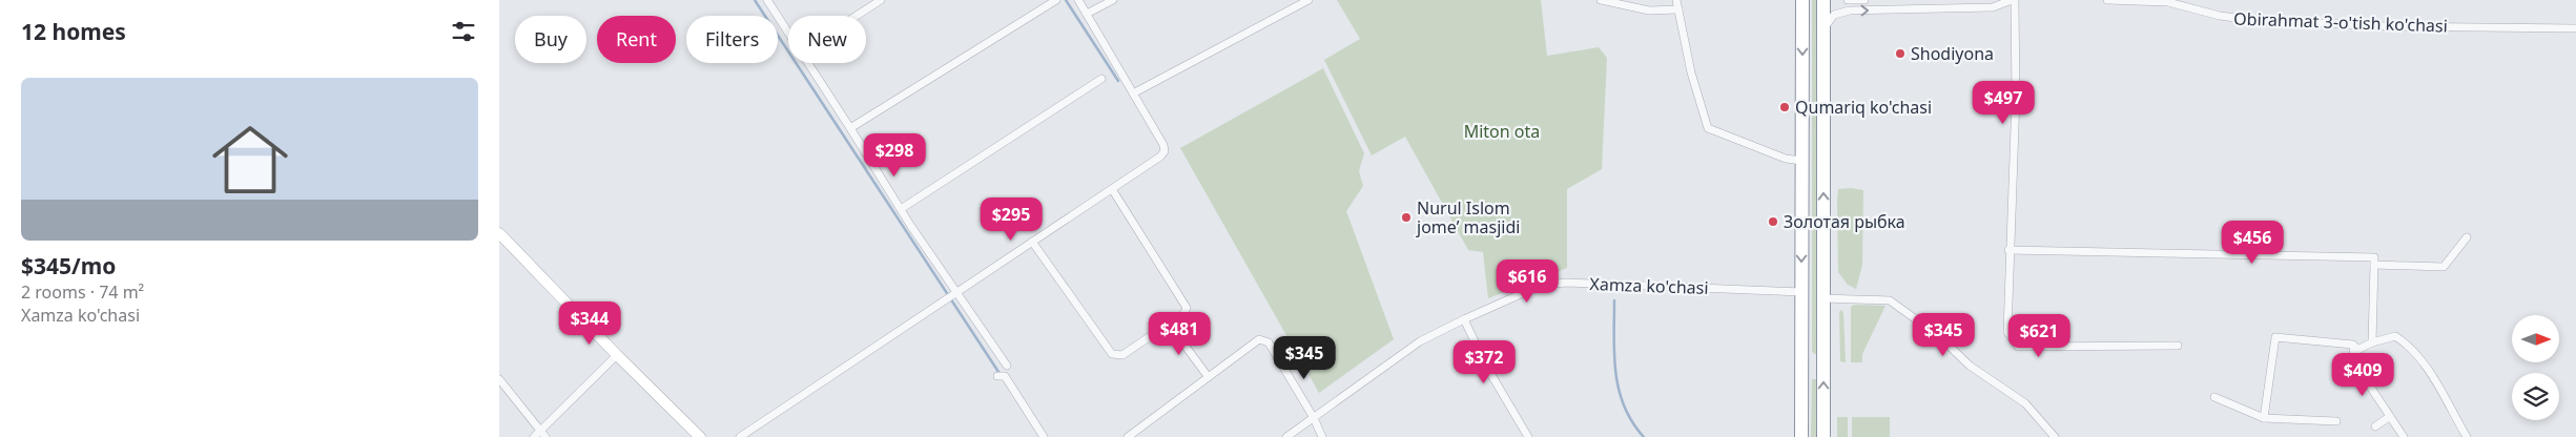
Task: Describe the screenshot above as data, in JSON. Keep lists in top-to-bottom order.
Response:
{
  "streets": {
    "street": ["Obirahmat 3-o'tish ko'chasi", "Xamza ko'chasi"]
  },
  "parks": ["Miton ota"],
  "places": [
    "Shodiyona",
    "Qumariq ko'chasi",
    "Nurul Islom jome’ masjidi",
    "Золотая рыбка"
  ],
  "north": "right",
  "page": {
    "heading": "12 homes",
    "chip": [
      "Buy",
      "Rent",
      "Filters",
      "New"
    ],
    "list": [
      {
        "name": "$345/mo",
        "note": "2 rooms · 74 m² · Xamza ko'chasi"
      }
    ],
    "price": [
      "$497",
      "$298",
      "$295",
      "$456",
      "$616",
      "$344",
      "$481",
      "$345",
      "$621",
      "$345",
      "$372",
      "$409"
    ]
  }
}
